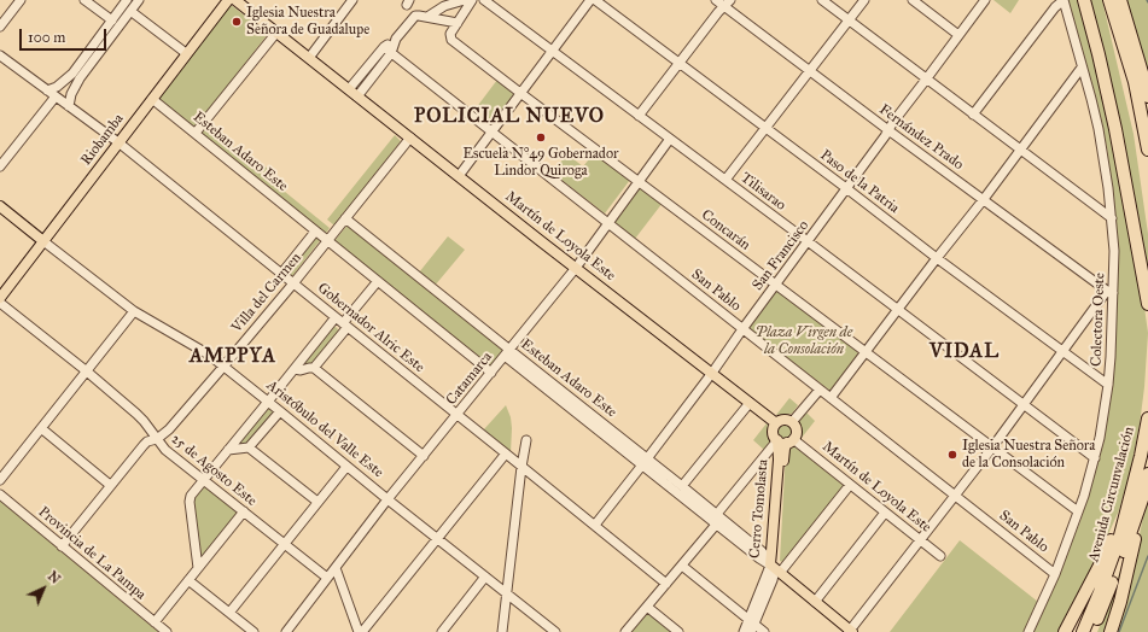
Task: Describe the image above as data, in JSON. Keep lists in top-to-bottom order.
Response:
{
  "streets": {
    "highway": ["Avenida Circunvalación"],
    "main road": [
      "Riobamba",
      "Esteban Adaro Este",
      "Martín de Loyola Este",
      "Aristóbulo del Valle Este",
      "Cerro Tomolasta"
    ],
    "street": [
      "Fernández Prado",
      "Paso de la Patria",
      "Tilisarao",
      "Concarán",
      "San Francisco",
      "San Pablo",
      "Villa del Carmen",
      "Colectora Oeste",
      "Gobernador Alric Este",
      "Catamarca",
      "25 de Agosto Este",
      "Provincia de La Pampa"
    ]
  },
  "crossings": [
    ["Fernández Prado", "San Francisco"],
    ["Fernández Prado", "Colectora Oeste"],
    ["Riobamba", "Esteban Adaro Este"],
    ["Riobamba", "Gobernador Alric Este"],
    ["Riobamba", "Aristóbulo del Valle Este"],
    ["Esteban Adaro Este", "San Francisco"],
    ["Esteban Adaro Este", "Villa del Carmen"],
    ["Esteban Adaro Este", "Catamarca"],
    ["Esteban Adaro Este", "Cerro Tomolasta"],
    ["Paso de la Patria", "San Francisco"],
    ["Paso de la Patria", "Colectora Oeste"],
    ["Tilisarao", "San Francisco"],
    ["Tilisarao", "Colectora Oeste"],
    ["Tilisarao", "Catamarca"],
    ["Concarán", "San Francisco"],
    ["Concarán", "Colectora Oeste"],
    ["Concarán", "Catamarca"],
    ["Martín de Loyola Este", "San Francisco"],
    ["Martín de Loyola Este", "Villa del Carmen"],
    ["Martín de Loyola Este", "Catamarca"],
    ["Martín de Loyola Este", "Cerro Tomolasta"],
    ["San Francisco", "San Pablo"],
    ["San Francisco", "Gobernador Alric Este"],
    ["San Pablo", "Colectora Oeste"],
    ["San Pablo", "Catamarca"],
    ["Villa del Carmen", "Gobernador Alric Este"],
    ["Villa del Carmen", "Aristóbulo del Valle Este"],
    ["Villa del Carmen", "25 de Agosto Este"],
    ["Villa del Carmen", "Provincia de La Pampa"],
    ["Gobernador Alric Este", "Catamarca"],
    ["Catamarca", "Aristóbulo del Valle Este"],
    ["Catamarca", "25 de Agosto Este"]
  ],
  "districts": ["POLICIAL NUEVO", "VIDAL", "AMPPYA"],
  "parks": ["Plaza Virgen de la Consolación"],
  "places": ["Iglesia Nuestra Señora de Guadalupe", "Escuela N°49 Gobernador Lindor Quiroga", "Iglesia Nuestra Señora de la Consolación"],
  "scale_bar": "100 m",
  "north": "top right"
}
